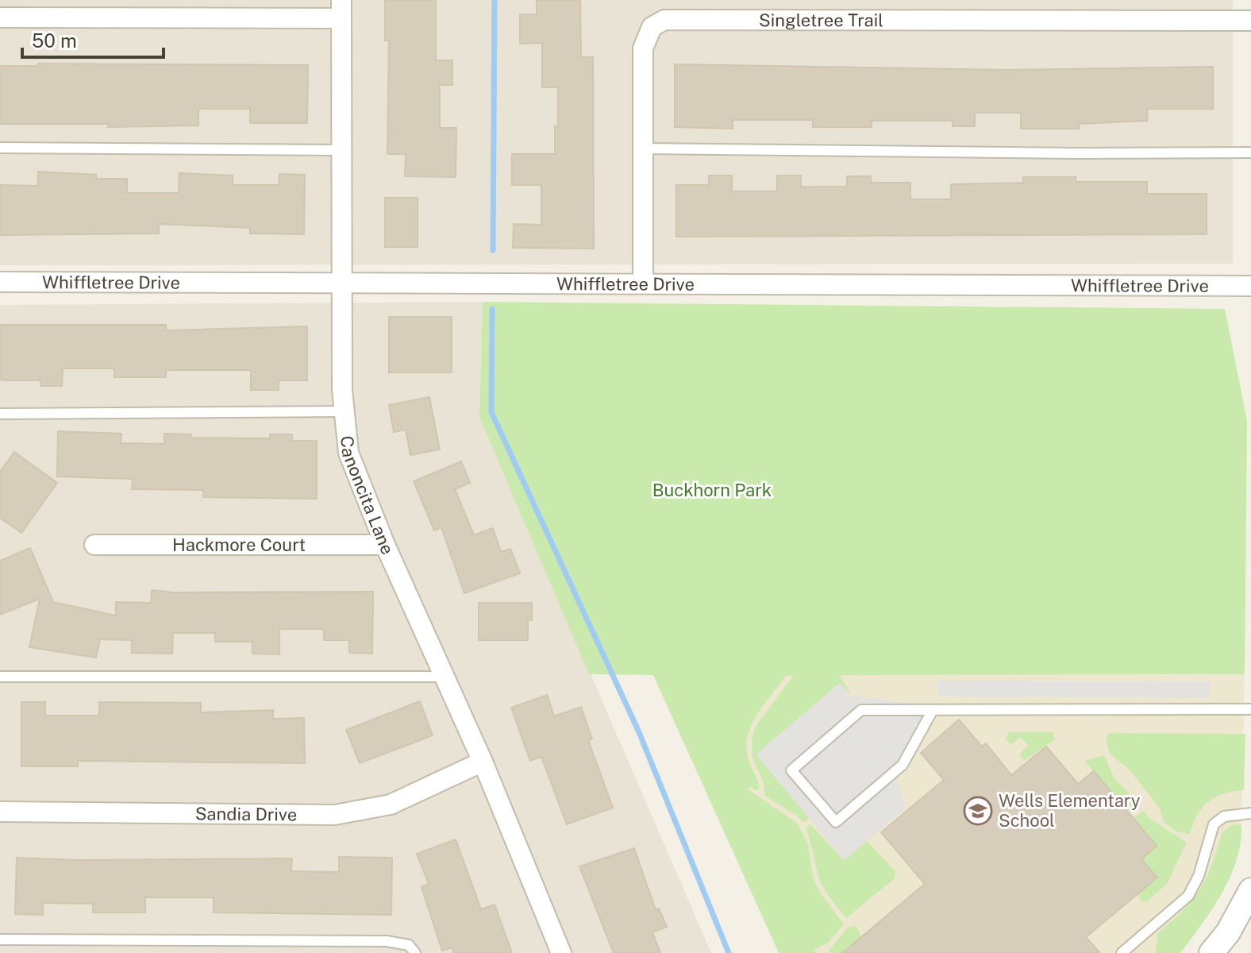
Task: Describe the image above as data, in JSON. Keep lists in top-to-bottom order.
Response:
{
  "streets": {
    "street": [
      "Singletree Trail",
      "Whiffletree Drive",
      "Canoncita Lane",
      "Hackmore Court",
      "Sandia Drive"
    ]
  },
  "crossings": [
    ["Singletree Trail", "Whiffletree Drive"],
    ["Whiffletree Drive", "Canoncita Lane"],
    ["Canoncita Lane", "Hackmore Court"],
    ["Canoncita Lane", "Sandia Drive"]
  ],
  "parks": ["Buckhorn Park"],
  "places": {
    "school or university": ["Wells Elementary School"]
  },
  "scale_bar": "50 m"
}
